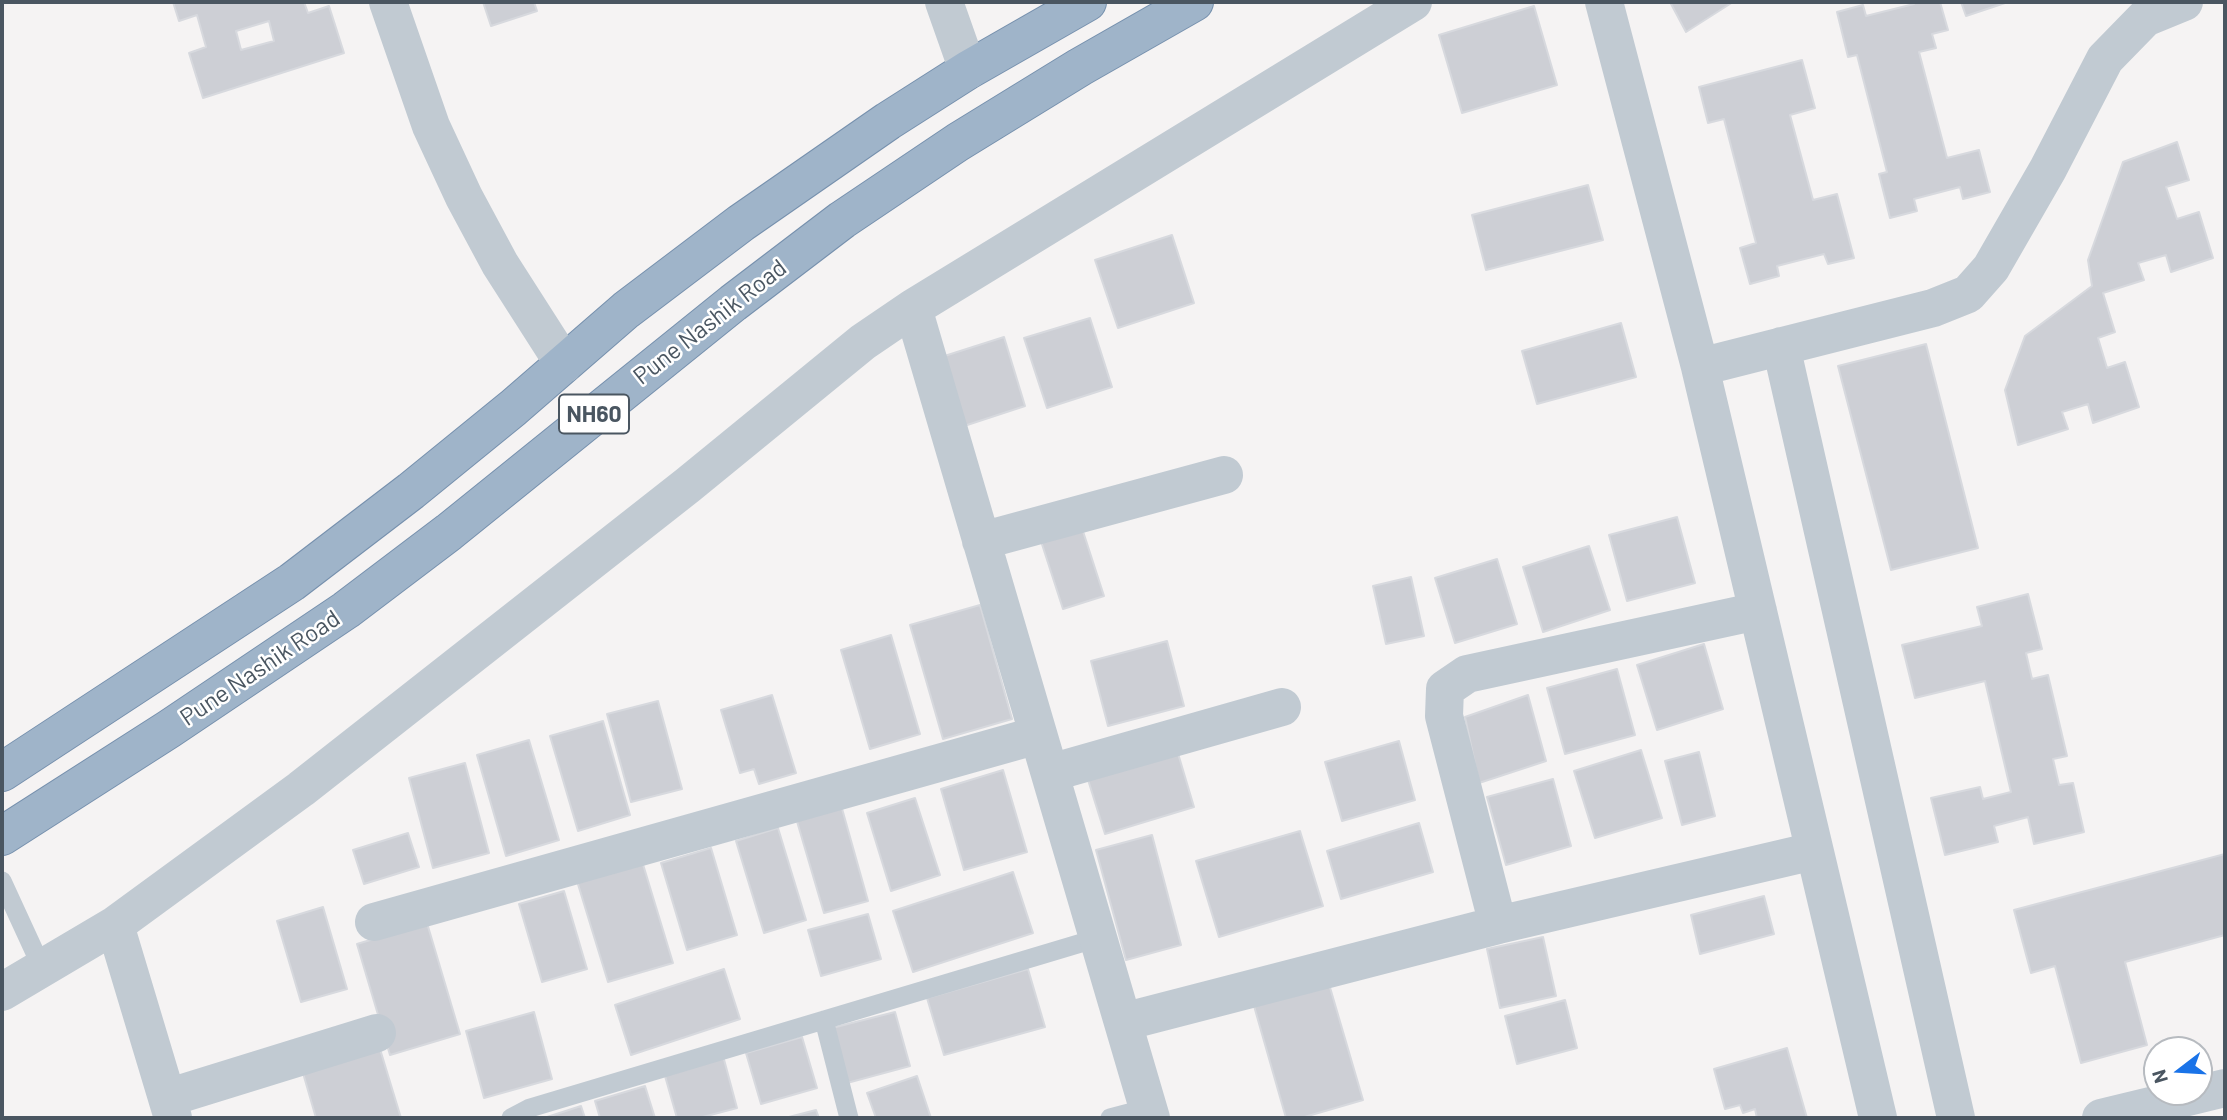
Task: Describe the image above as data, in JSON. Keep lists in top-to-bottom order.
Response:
{
  "streets": {
    "highway": ["Pune Nashik Road", "NH60"]
  },
  "north": "left"
}
